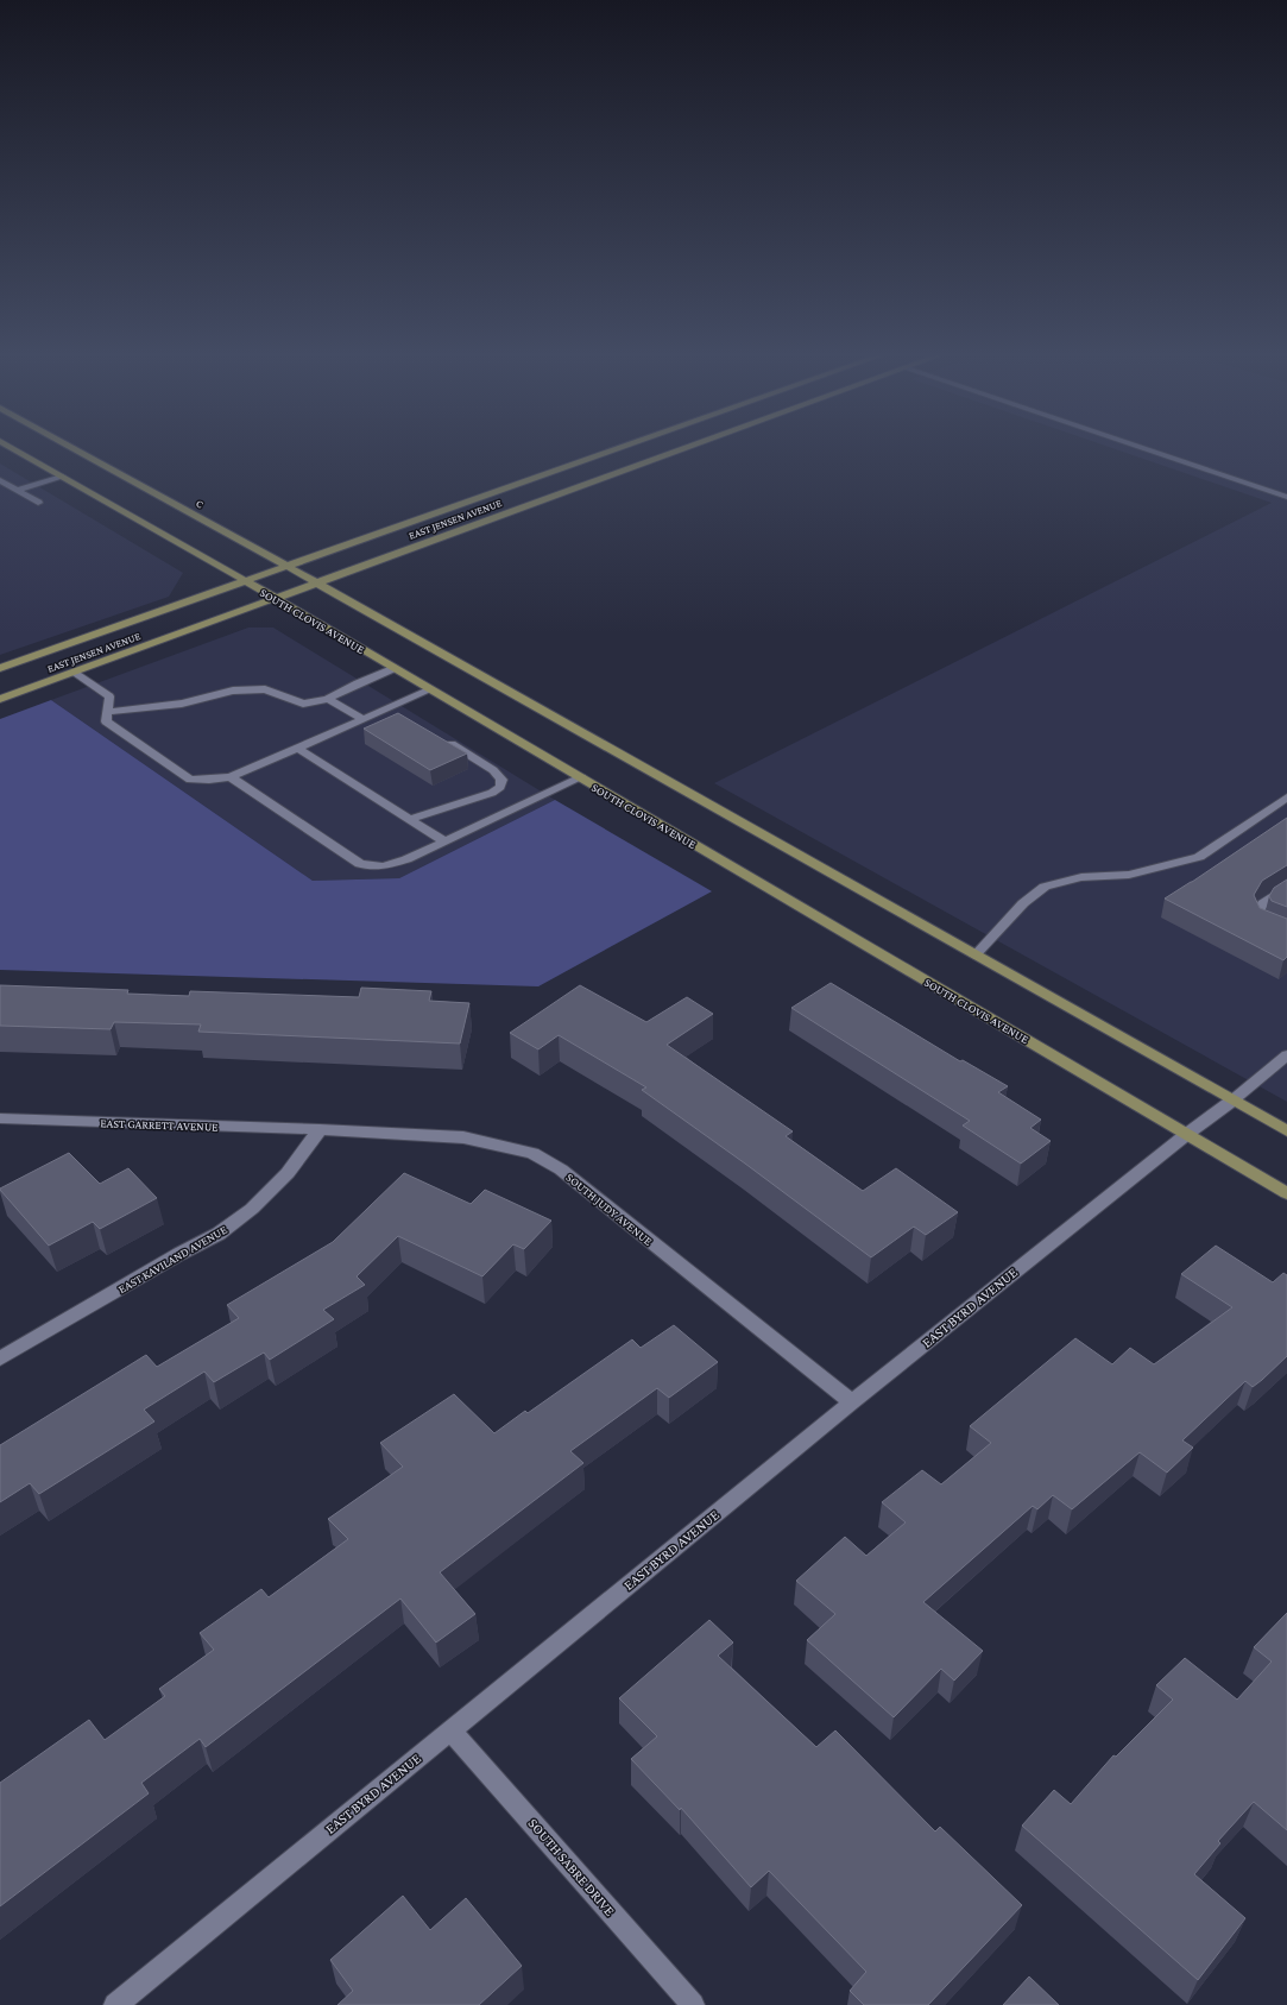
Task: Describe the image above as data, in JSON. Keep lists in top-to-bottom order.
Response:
{
  "streets": {
    "main road": ["C", "EAST JENSEN AVENUE", "SOUTH CLOVIS AVENUE"],
    "street": [
      "EAST GARRETT AVENUE",
      "SOUTH JUDY AVENUE",
      "EAST KAVILAND AVENUE",
      "EAST BYRD AVENUE",
      "SOUTH SABRE DRIVE"
    ]
  },
  "crossings": [
    ["C", "EAST JENSEN AVENUE"],
    ["EAST JENSEN AVENUE", "SOUTH CLOVIS AVENUE"],
    ["SOUTH CLOVIS AVENUE", "EAST BYRD AVENUE"],
    ["EAST GARRETT AVENUE", "SOUTH JUDY AVENUE"],
    ["EAST GARRETT AVENUE", "EAST KAVILAND AVENUE"],
    ["SOUTH JUDY AVENUE", "EAST KAVILAND AVENUE"],
    ["SOUTH JUDY AVENUE", "EAST BYRD AVENUE"],
    ["EAST BYRD AVENUE", "SOUTH SABRE DRIVE"]
  ]
}
